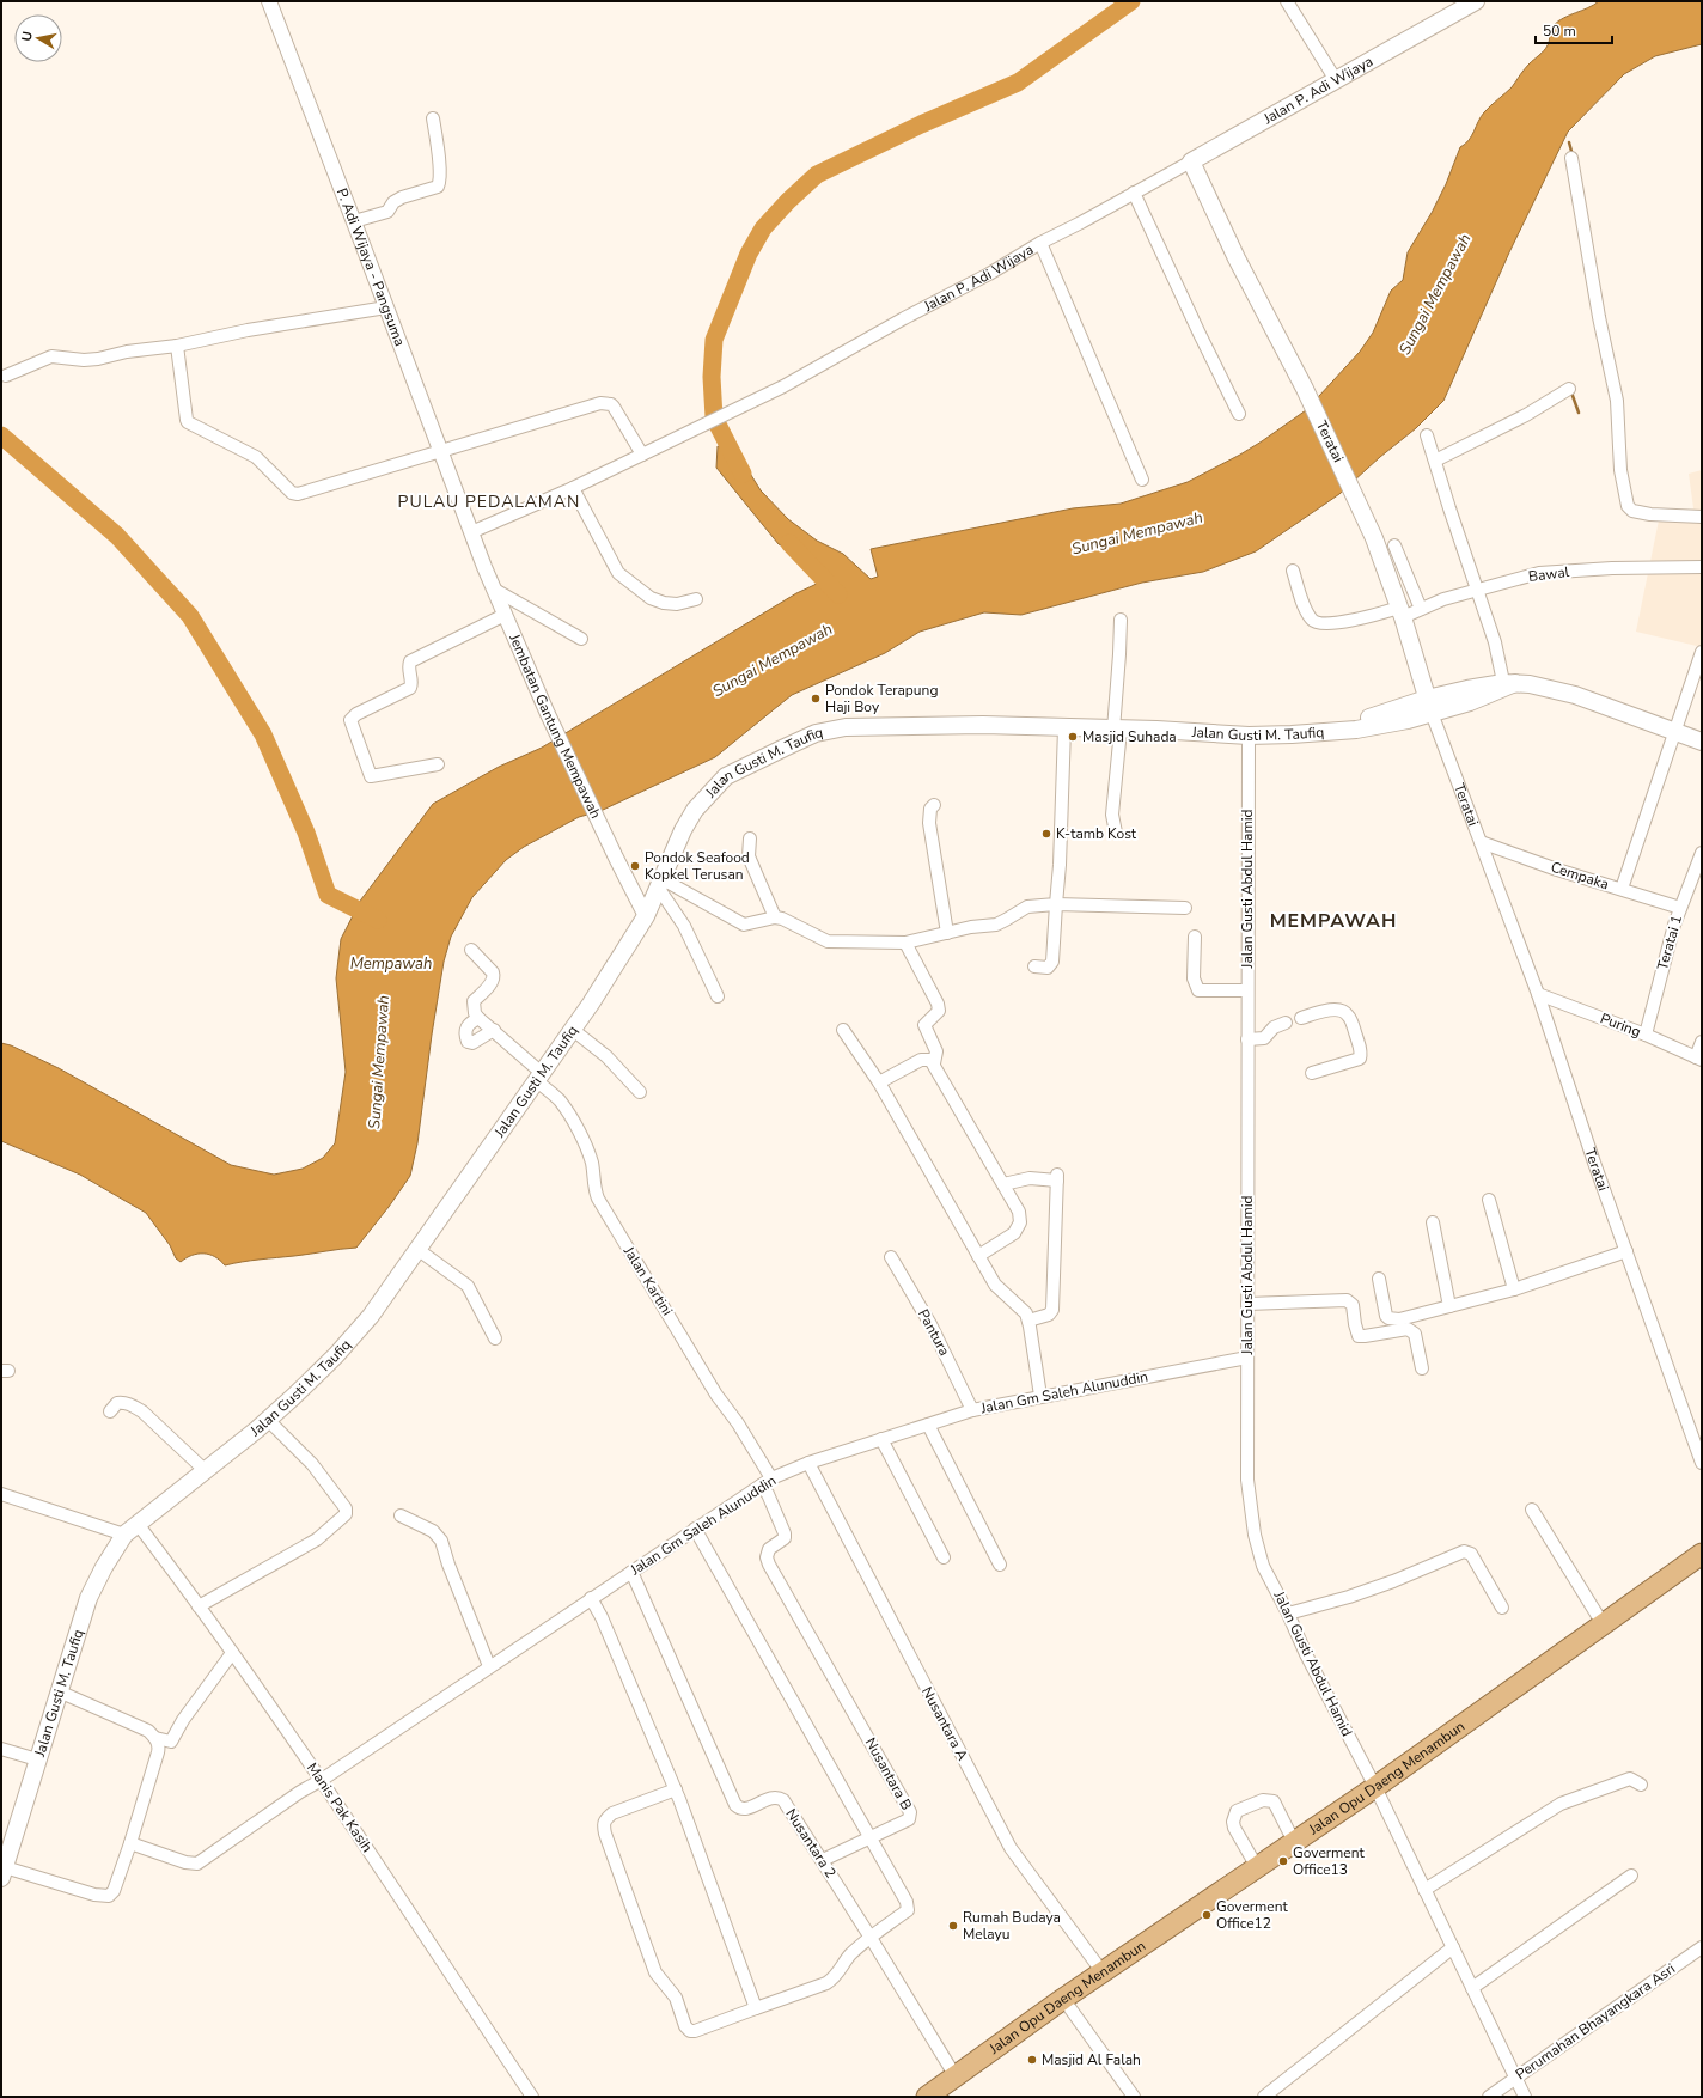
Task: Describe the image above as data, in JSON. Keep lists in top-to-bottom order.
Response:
{
  "streets": {
    "highway": ["Jalan Opu Daeng Menambun"],
    "main road": ["Jalan P. Adi Wijaya", "Teratai", "Jalan Gusti M. Taufiq"],
    "street": [
      "P. Adi Wijaya - Pangsuma",
      "Bawal",
      "Jembatan Gantung Mempawah",
      "Cempaka",
      "Jalan Gusti Abdul Hamid",
      "Teratai 1",
      "Puring",
      "Jalan Kartini",
      "Pantura",
      "Jalan Gm Saleh Alunuddin",
      "Nusantara A",
      "Nusantara B",
      "Manis Pak Kasih",
      "Nusantara 2",
      "Perumahan Bhayangkara Asri"
    ]
  },
  "crossings": [
    ["Jalan P. Adi Wijaya", "P. Adi Wijaya - Pangsuma"],
    ["Jalan P. Adi Wijaya", "Teratai"],
    ["Jalan P. Adi Wijaya", "Jembatan Gantung Mempawah"],
    ["P. Adi Wijaya - Pangsuma", "Jembatan Gantung Mempawah"],
    ["Teratai", "Bawal"],
    ["Teratai", "Jalan Gusti M. Taufiq"],
    ["Teratai", "Cempaka"],
    ["Teratai", "Puring"],
    ["Jembatan Gantung Mempawah", "Jalan Gusti M. Taufiq"],
    ["Jalan Gusti M. Taufiq", "Jalan Gusti Abdul Hamid"],
    ["Jalan Gusti M. Taufiq", "Jalan Kartini"],
    ["Jalan Gusti M. Taufiq", "Manis Pak Kasih"],
    ["Cempaka", "Teratai 1"],
    ["Jalan Gusti Abdul Hamid", "Jalan Gm Saleh Alunuddin"],
    ["Jalan Gusti Abdul Hamid", "Jalan Opu Daeng Menambun"],
    ["Jalan Gusti Abdul Hamid", "Perumahan Bhayangkara Asri"],
    ["Teratai 1", "Puring"],
    ["Jalan Kartini", "Jalan Gm Saleh Alunuddin"],
    ["Jalan Kartini", "Nusantara B"],
    ["Pantura", "Jalan Gm Saleh Alunuddin"],
    ["Jalan Gm Saleh Alunuddin", "Nusantara A"],
    ["Jalan Gm Saleh Alunuddin", "Nusantara B"],
    ["Jalan Gm Saleh Alunuddin", "Manis Pak Kasih"],
    ["Jalan Gm Saleh Alunuddin", "Nusantara 2"],
    ["Nusantara A", "Jalan Opu Daeng Menambun"],
    ["Jalan Opu Daeng Menambun", "Nusantara 2"]
  ],
  "districts": ["PULAU PEDALAMAN", "MEMPAWAH"],
  "water": ["Sungai Mempawah", "Mempawah"],
  "places": [
    "Pondok Terapung Haji Boy",
    "Masjid Suhada",
    "K-tamb Kost",
    "Pondok Seafood Kopkel Terusan",
    "Goverment Office13",
    "Goverment Office12",
    "Rumah Budaya Melayu",
    "Masjid Al Falah"
  ],
  "scale_bar": "50 m",
  "north": "left"
}
